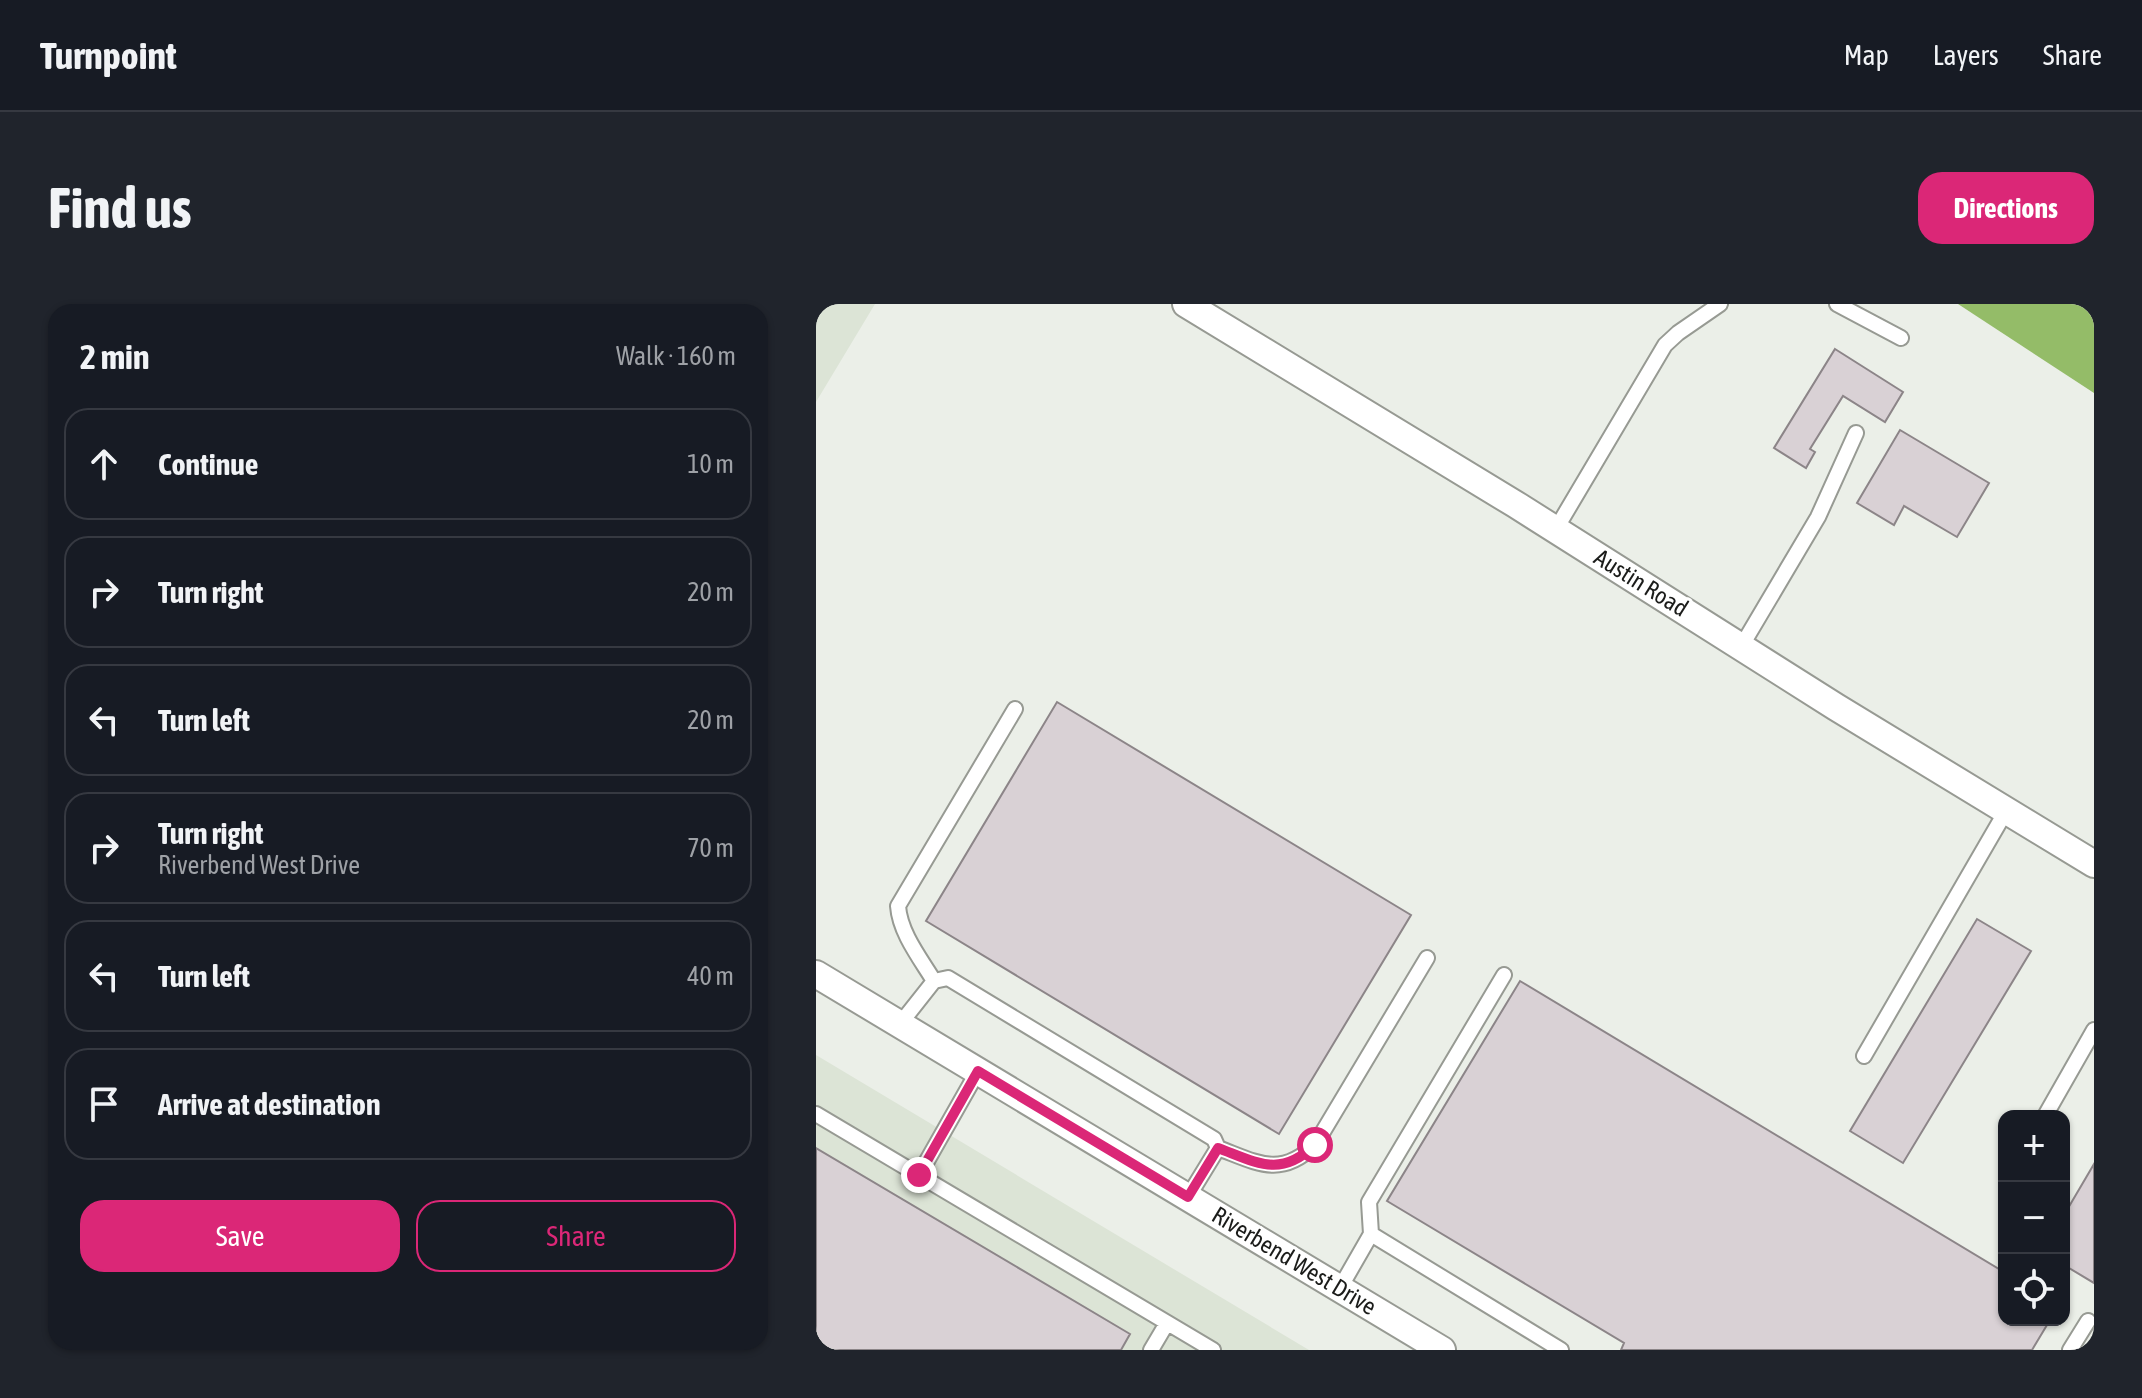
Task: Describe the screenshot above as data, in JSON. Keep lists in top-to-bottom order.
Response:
{
  "streets": {
    "street": ["Austin Road", "Riverbend West Drive"]
  },
  "page": {
    "header": "Turnpoint",
    "nav": ["Map", "Layers", "Share"],
    "buttons": [
      "Directions",
      ["Save", "Share"]
    ],
    "title": "Find us",
    "heading": ["2 min", "Walk · 160 m"],
    "list": [
      ["Continue", "10 m"],
      ["Turn right", "20 m"],
      ["Turn left", "20 m"],
      ["Turn right", "Riverbend West Drive", "70 m"],
      ["Turn left", "40 m"],
      "Arrive at destination"
    ],
    "map_buttons": ["+", "−"]
  }
}
